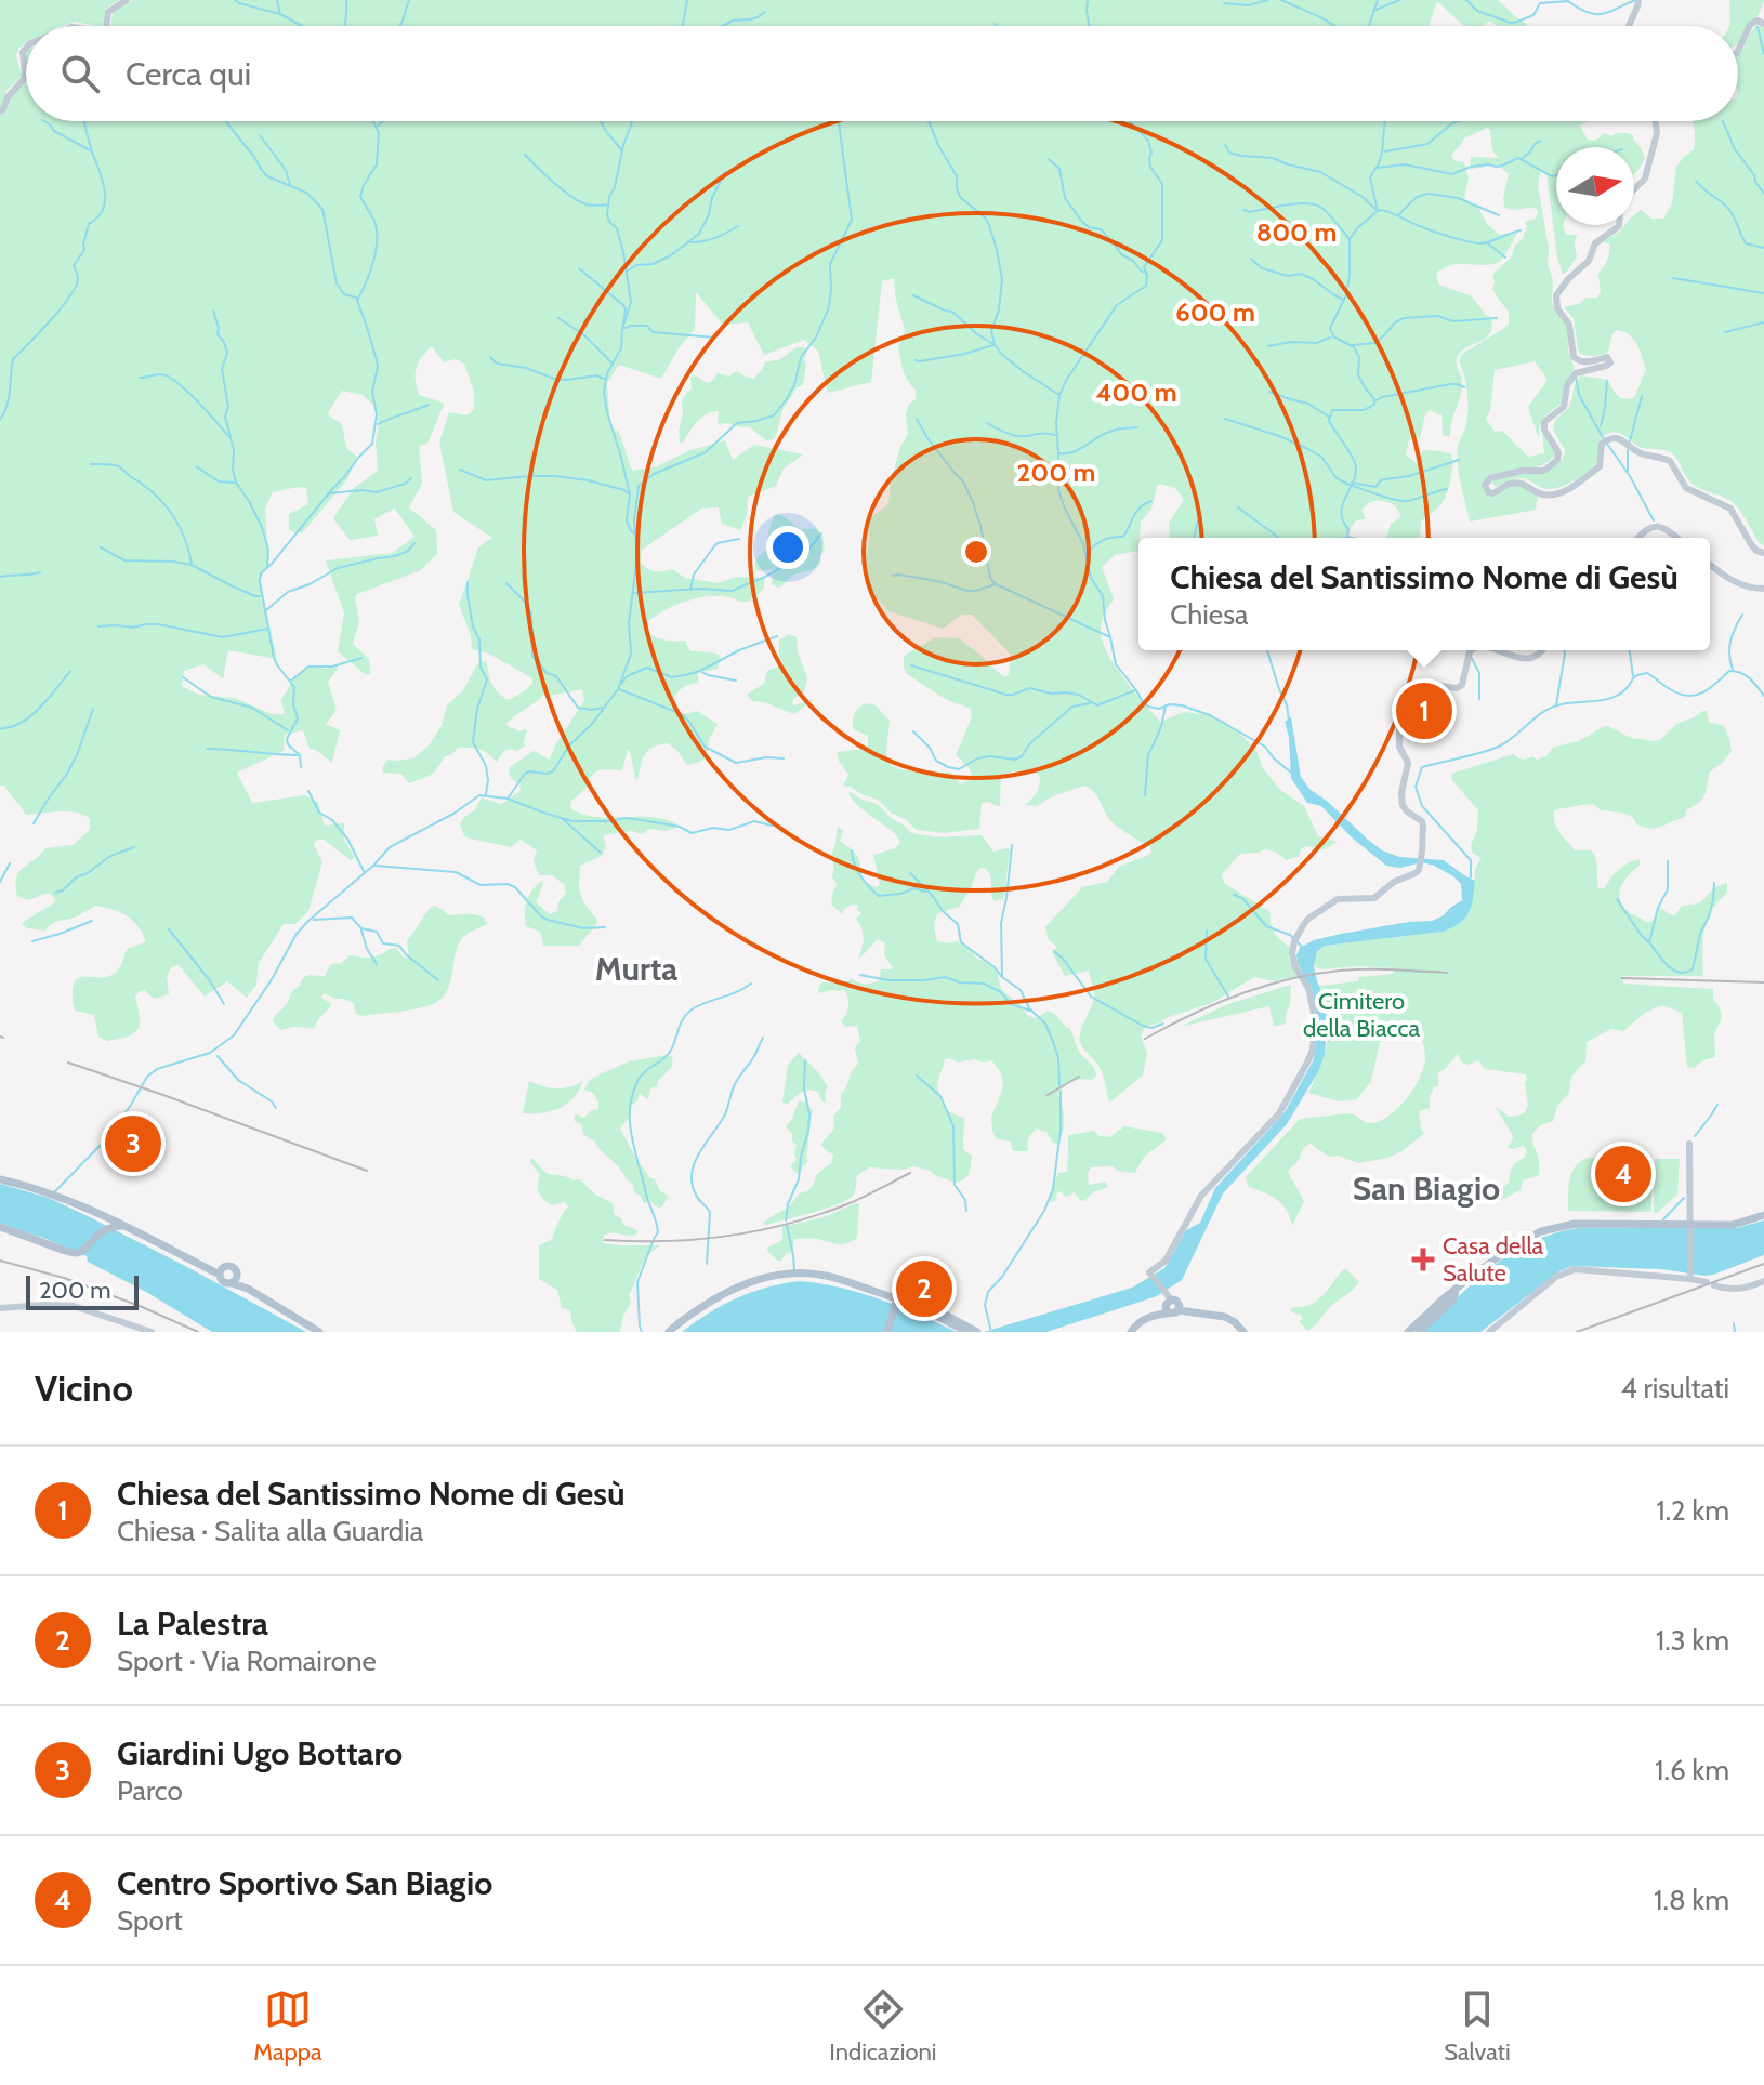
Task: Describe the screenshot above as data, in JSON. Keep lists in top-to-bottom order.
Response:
{
  "districts": ["Murta", "San Biagio"],
  "parks": ["Cimitero della Biacca"],
  "places": {
    "health": ["Casa della Salute"]
  },
  "scale_bar": "200 m",
  "north": "right",
  "page": {
    "search": "Cerca qui",
    "popup": ["Chiesa del Santissimo Nome di Gesù", "Chiesa"],
    "pins": [
      "1",
      "3",
      "4",
      "2"
    ],
    "scale": "200 m",
    "heading": ["Vicino", "4 risultati"],
    "list": [
      {
        "mark": "1",
        "name": "Chiesa del Santissimo Nome di Gesù",
        "note": "Chiesa · Salita alla Guardia",
        "value": "1.2 km"
      },
      {
        "mark": "2",
        "name": "La Palestra",
        "note": "Sport · Via Romairone",
        "value": "1.3 km"
      },
      {
        "mark": "3",
        "name": "Giardini Ugo Bottaro",
        "note": "Parco",
        "value": "1.6 km"
      },
      {
        "mark": "4",
        "name": "Centro Sportivo San Biagio",
        "note": "Sport",
        "value": "1.8 km"
      }
    ],
    "nav": ["Mappa", "Indicazioni", "Salvati"]
  },
  "rings": [
    "800 m",
    "600 m",
    "400 m",
    "200 m"
  ]
}
